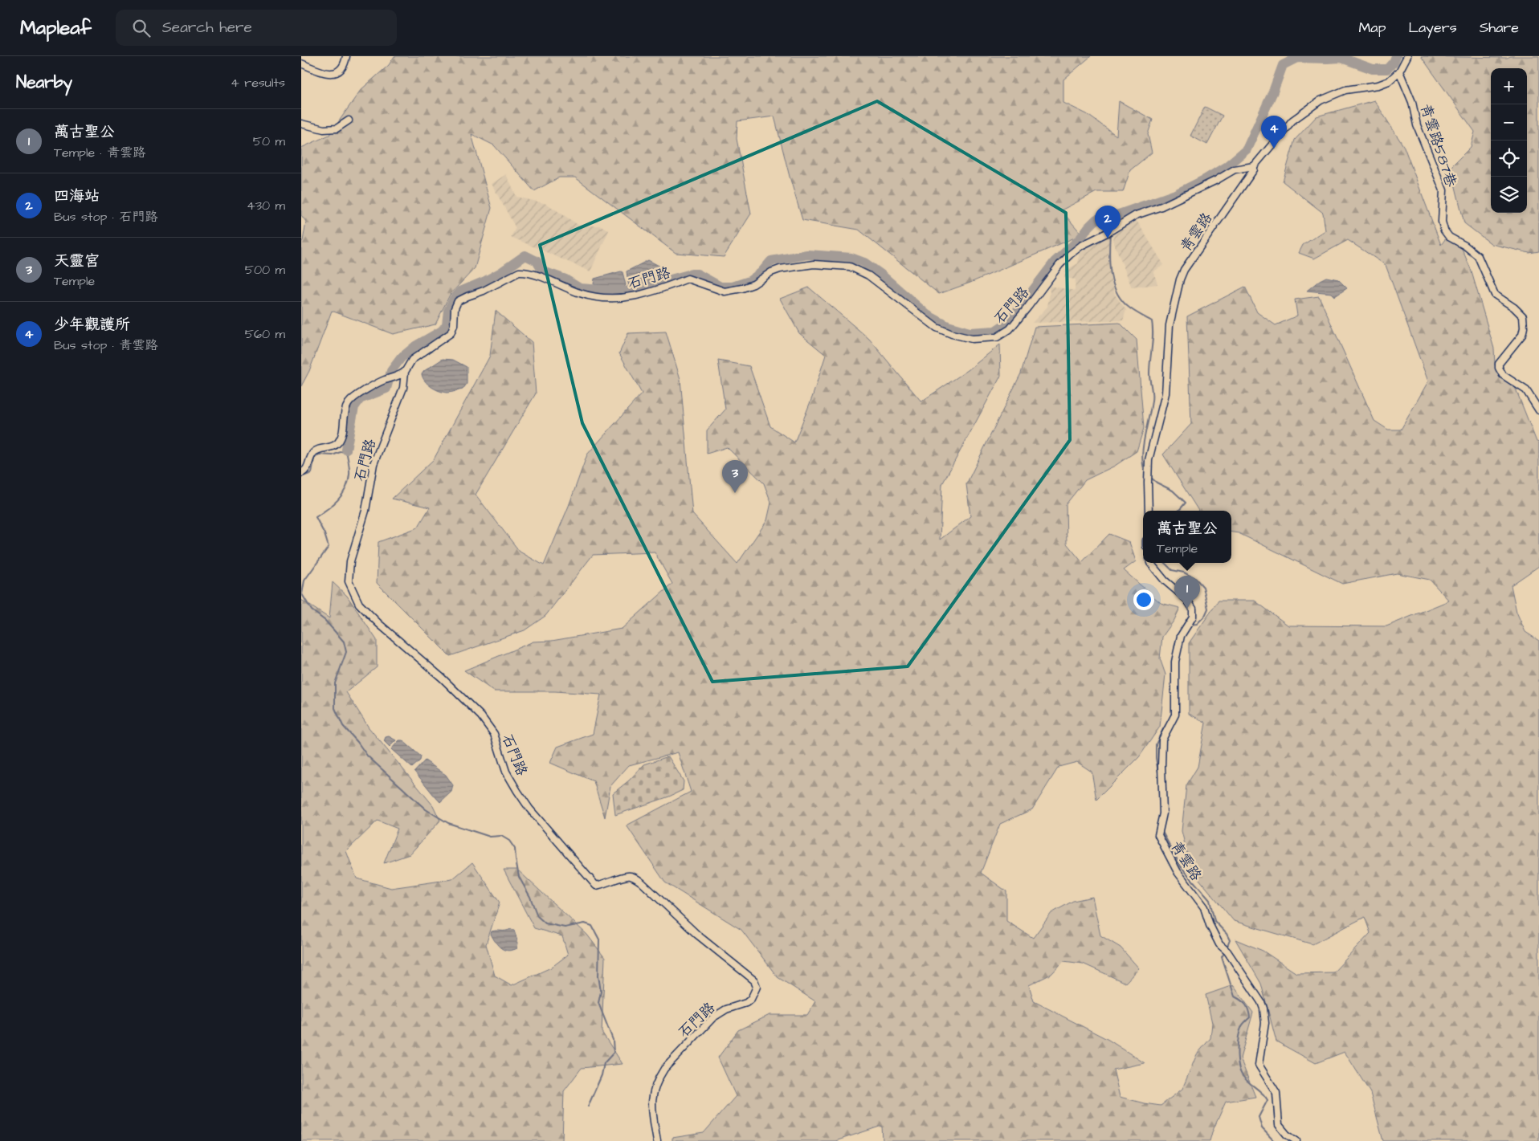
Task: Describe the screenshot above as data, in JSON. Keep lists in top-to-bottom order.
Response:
{
  "streets": {
    "street": ["青雲路587巷", "青雲路", "石門路"]
  },
  "crossings": [
    ["青雲路587巷", "青雲路"],
    ["青雲路", "石門路"]
  ],
  "page": {
    "header": "Mapleaf",
    "search": "Search here",
    "nav": ["Map", "Layers", "Share"],
    "heading": ["Nearby", "4 results"],
    "map_buttons": ["+", "−"],
    "list": [
      {
        "mark": "1",
        "name": "萬古聖公",
        "note": "Temple · 青雲路",
        "value": "50 m"
      },
      {
        "mark": "2",
        "name": "四海站",
        "note": "Bus stop · 石門路",
        "value": "430 m"
      },
      {
        "mark": "3",
        "name": "天靈宮",
        "note": "Temple",
        "value": "500 m"
      },
      {
        "mark": "4",
        "name": "少年觀護所",
        "note": "Bus stop · 青雲路",
        "value": "560 m"
      }
    ],
    "pins": [
      "4",
      "2",
      "3",
      "1"
    ],
    "popup": ["萬古聖公", "Temple"]
  }
}
